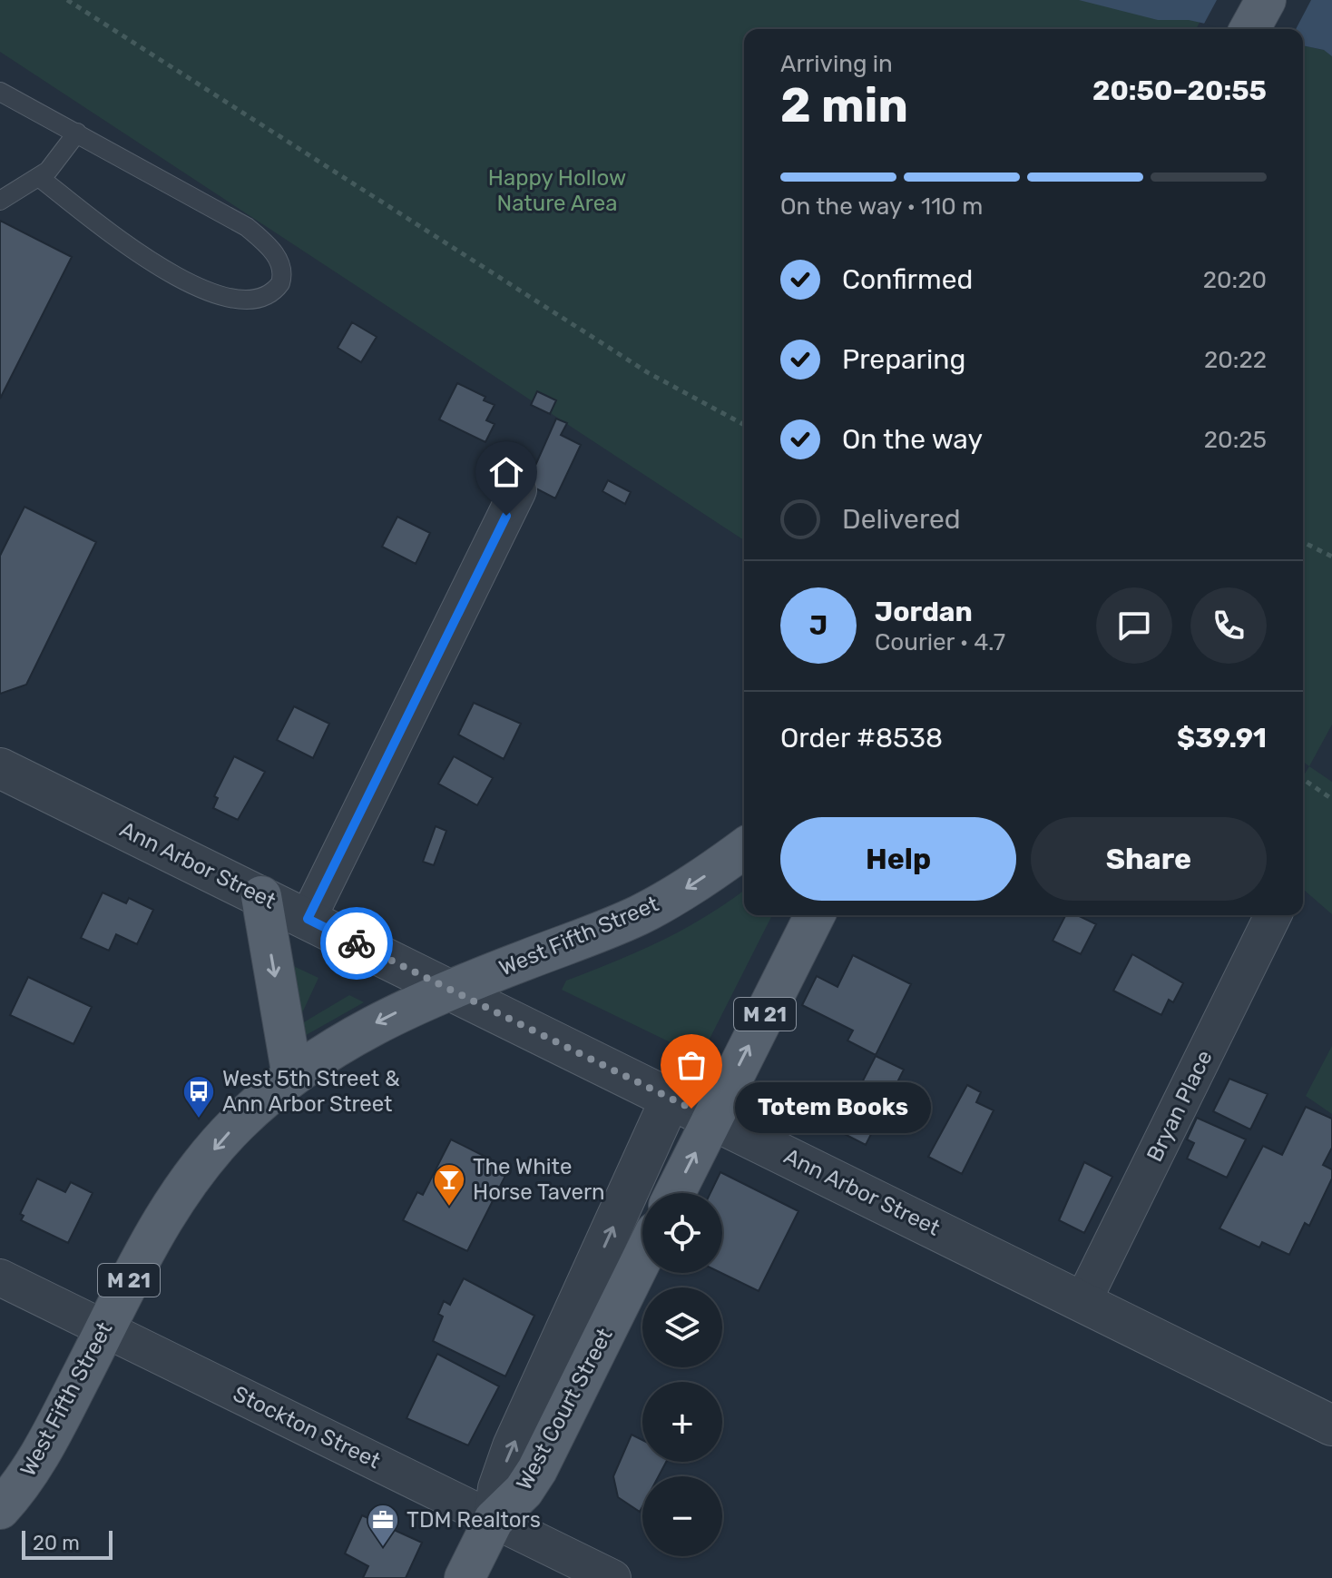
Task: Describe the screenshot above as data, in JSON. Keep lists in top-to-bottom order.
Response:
{
  "streets": {
    "main road": ["West Fifth Street", "M 21", "West Court Street"],
    "street": ["Ann Arbor Street", "Bryan Place", "Stockton Street"]
  },
  "crossings": [
    ["Ann Arbor Street", "West Fifth Street"],
    ["Ann Arbor Street", "M 21"],
    ["Ann Arbor Street", "Bryan Place"],
    ["West Fifth Street", "Stockton Street"],
    ["West Court Street", "Stockton Street"]
  ],
  "one_way": ["West Fifth Street"],
  "parks": ["Happy Hollow Nature Area"],
  "places": {
    "other": ["Totem Books"],
    "bus stop": ["West 5th Street & Ann Arbor Street"],
    "bar": ["The White Horse Tavern"],
    "office": ["TDM Realtors"]
  },
  "scale_bar": "20 m",
  "page": {
    "heading": ["2 min", "Arriving in", "20:50–20:55"],
    "panel": [
      "Jordan",
      "Courier · 4.7",
      "Order #8538",
      "$39.91"
    ],
    "bar": "On the way · 110 m",
    "list": [
      ["Confirmed", "20:20"],
      ["Preparing", "20:22"],
      ["On the way", "20:25"],
      "Delivered"
    ],
    "round": "J",
    "buttons": ["Help", "Share"],
    "bubble": "Totem Books",
    "map_buttons": ["+", "−"],
    "scale": "20 m"
  }
}
